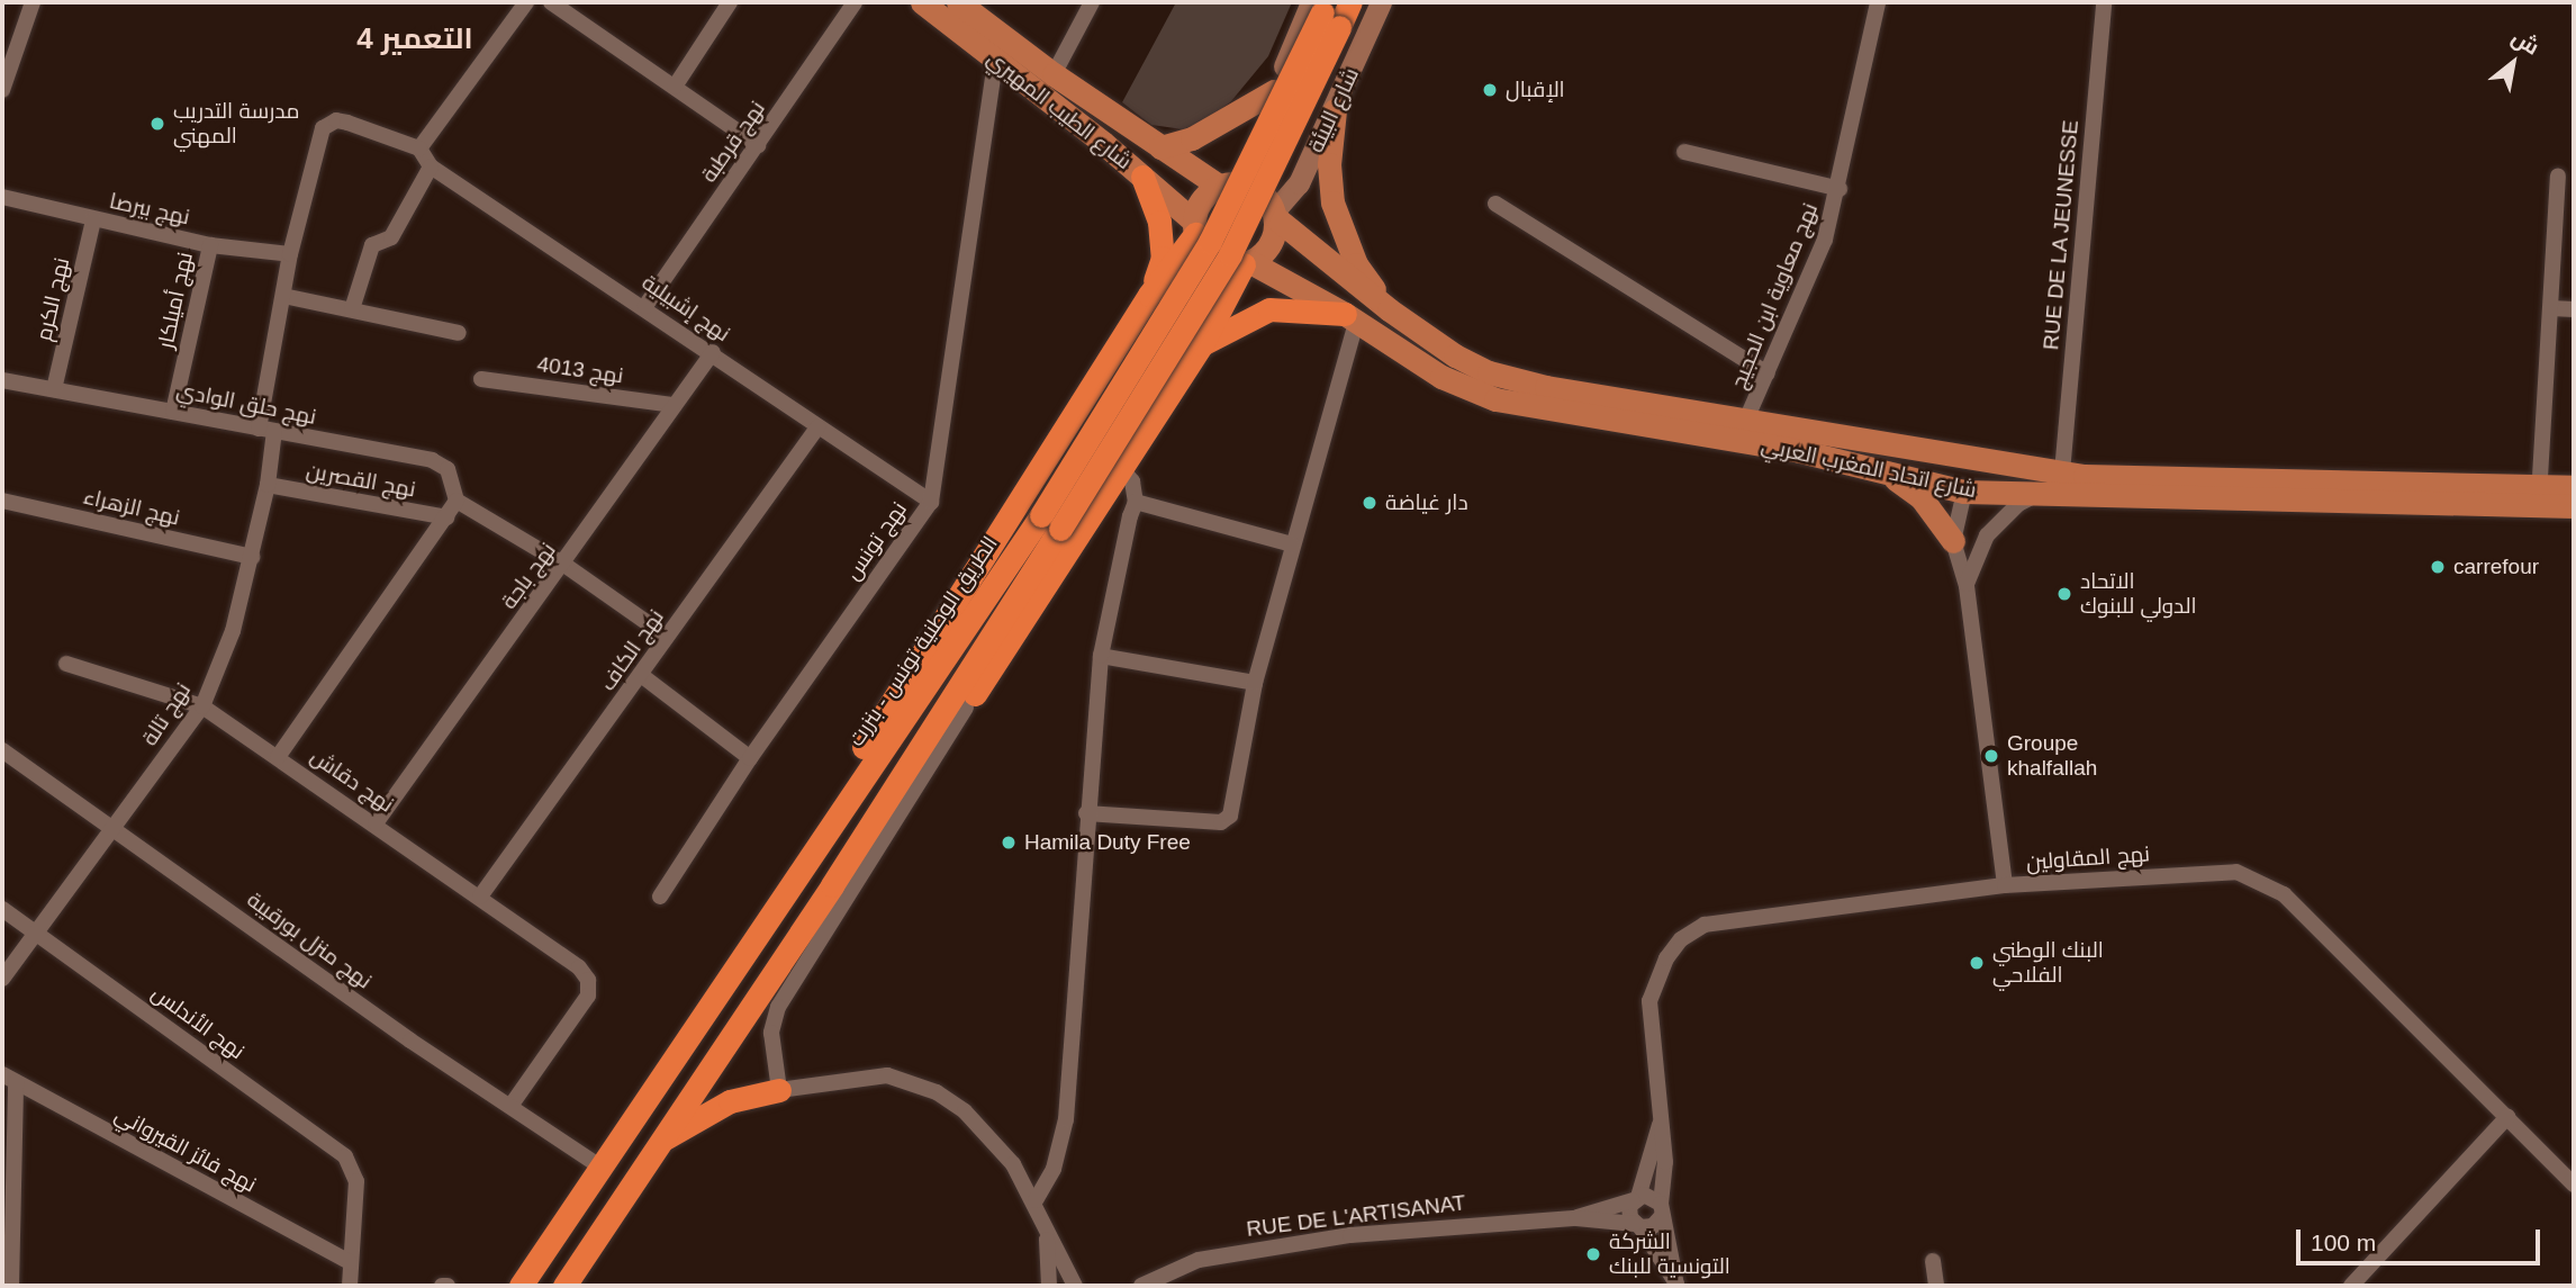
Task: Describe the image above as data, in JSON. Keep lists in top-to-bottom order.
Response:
{
  "streets": {
    "highway": ["الطريق الوطنية تونس - بنزرت"],
    "main road": ["شارع الطيب المهيري", "شارع البيئة", "شارع اتحاد المغرب العربي"],
    "street": [
      "نهج قرطبة",
      "نهج بيرصا",
      "RUE DE LA JEUNESSE",
      "نهج معاوية ابن الحجيج",
      "نهج الكرم",
      "نهج أميلكار",
      "نهج إشبيلية",
      "نهج 4013",
      "نهج حلق الوادي",
      "نهج القصرين",
      "نهج الزهراء",
      "نهج تونس",
      "نهج باجة",
      "نهج الكاف",
      "نهج تالة",
      "نهج دقاش",
      "نهج المقاولين",
      "نهج منزل بورقيبة",
      "نهج الأندلس",
      "نهج فائز القيرواني",
      "RUE DE L'ARTISANAT"
    ]
  },
  "crossings": [
    ["شارع الطيب المهيري", "شارع البيئة"],
    ["شارع الطيب المهيري", "شارع اتحاد المغرب العربي"],
    ["شارع الطيب المهيري", "نهج تونس"],
    ["شارع البيئة", "شارع اتحاد المغرب العربي"],
    ["نهج قرطبة", "نهج إشبيلية"],
    ["نهج بيرصا", "نهج الكرم"],
    ["نهج بيرصا", "نهج أميلكار"],
    ["نهج بيرصا", "نهج تالة"],
    ["RUE DE LA JEUNESSE", "شارع اتحاد المغرب العربي"],
    ["نهج معاوية ابن الحجيج", "شارع اتحاد المغرب العربي"],
    ["نهج الكرم", "نهج حلق الوادي"],
    ["نهج أميلكار", "نهج حلق الوادي"],
    ["نهج إشبيلية", "نهج تونس"],
    ["نهج إشبيلية", "نهج باجة"],
    ["نهج إشبيلية", "نهج الكاف"],
    ["نهج إشبيلية", "نهج تالة"],
    ["نهج 4013", "نهج باجة"],
    ["نهج حلق الوادي", "نهج تالة"],
    ["نهج القصرين", "نهج تالة"],
    ["نهج الزهراء", "نهج تالة"],
    ["نهج باجة", "نهج دقاش"],
    ["الطريق الوطنية تونس - بنزرت", "نهج منزل بورقيبة"],
    ["نهج الكاف", "نهج دقاش"],
    ["نهج تالة", "نهج دقاش"],
    ["نهج تالة", "نهج منزل بورقيبة"],
    ["نهج تالة", "نهج الأندلس"],
    ["نهج دقاش", "نهج منزل بورقيبة"],
    ["نهج المقاولين", "RUE DE L'ARTISANAT"],
    ["نهج الأندلس", "نهج فائز القيرواني"]
  ],
  "districts": ["التعمير 4"],
  "places": [
    "الإقبال",
    "مدرسة التدريب المهني",
    "دار غياضة",
    "carrefour",
    "الاتحاد الدولي للبنوك",
    "Groupe khalfallah",
    "Hamila Duty Free",
    "البنك الوطني الفلاحي",
    "الشركة التونسية للبنك"
  ],
  "scale_bar": "100 m",
  "north": "top right"
}
